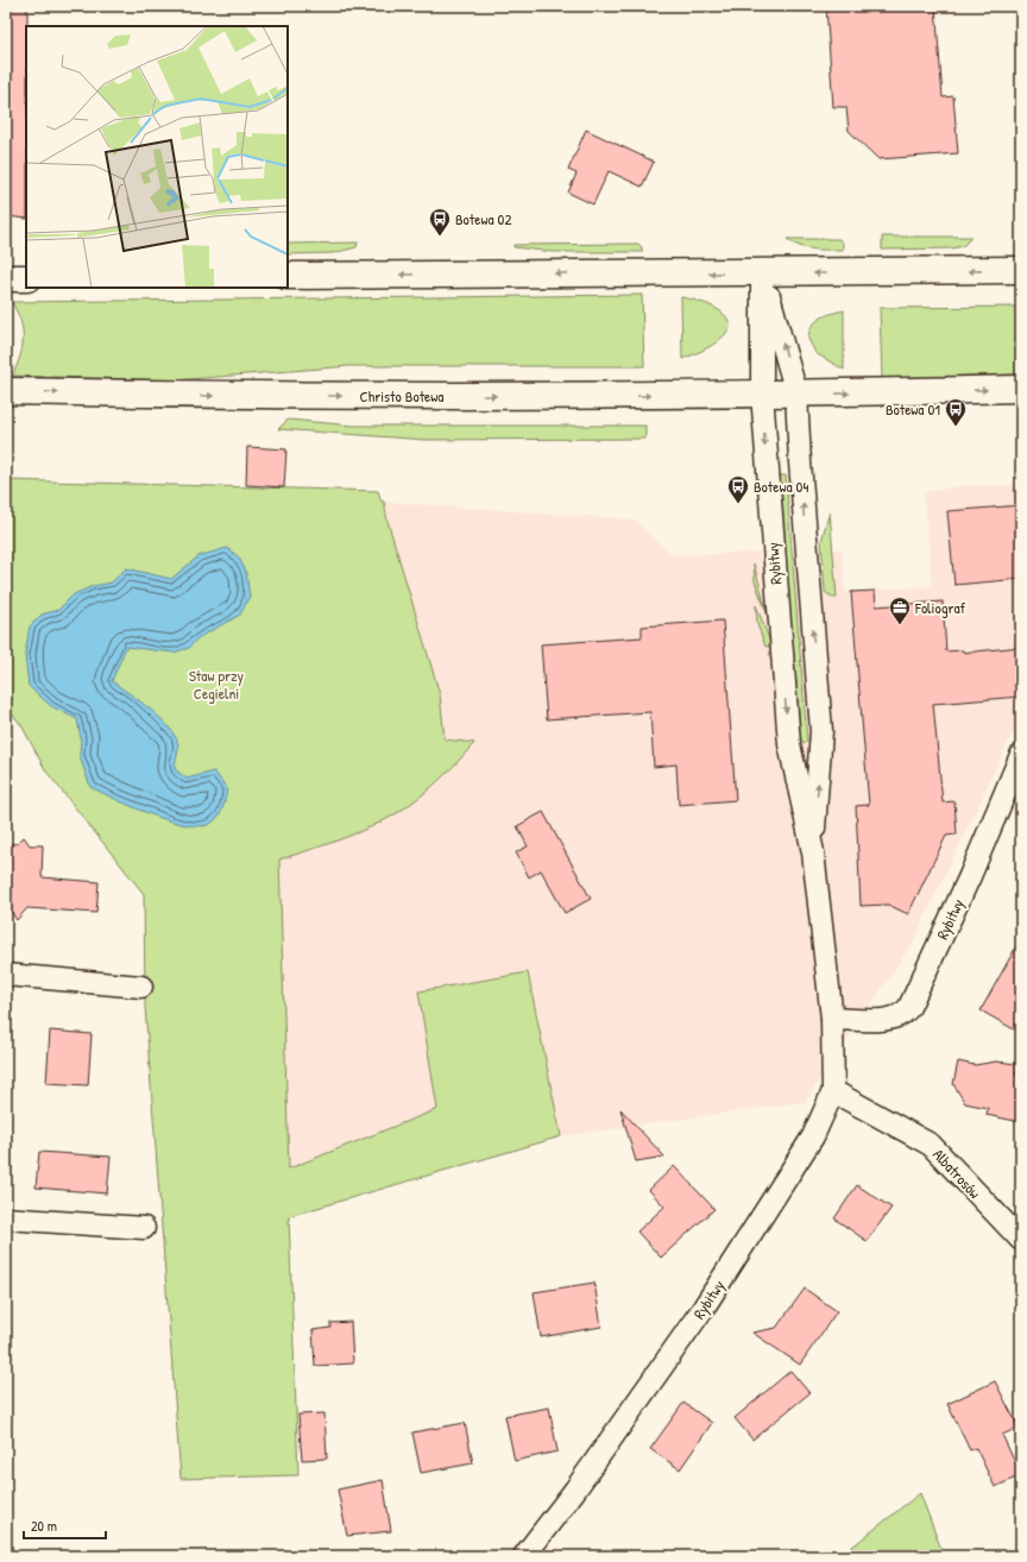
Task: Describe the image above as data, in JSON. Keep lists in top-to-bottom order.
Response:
{
  "streets": {
    "main road": ["Christo Botewa"],
    "street": ["Rybitwy", "Albatrosów"]
  },
  "crossings": [
    ["Christo Botewa", "Rybitwy"],
    ["Rybitwy", "Albatrosów"]
  ],
  "parks": ["Staw przy Cegielni"],
  "places": {
    "bus stop": ["Botewa 02", "Botewa 01", "Botewa 04"],
    "office": ["Foliograf"]
  },
  "scale_bar": "20 m"
}
